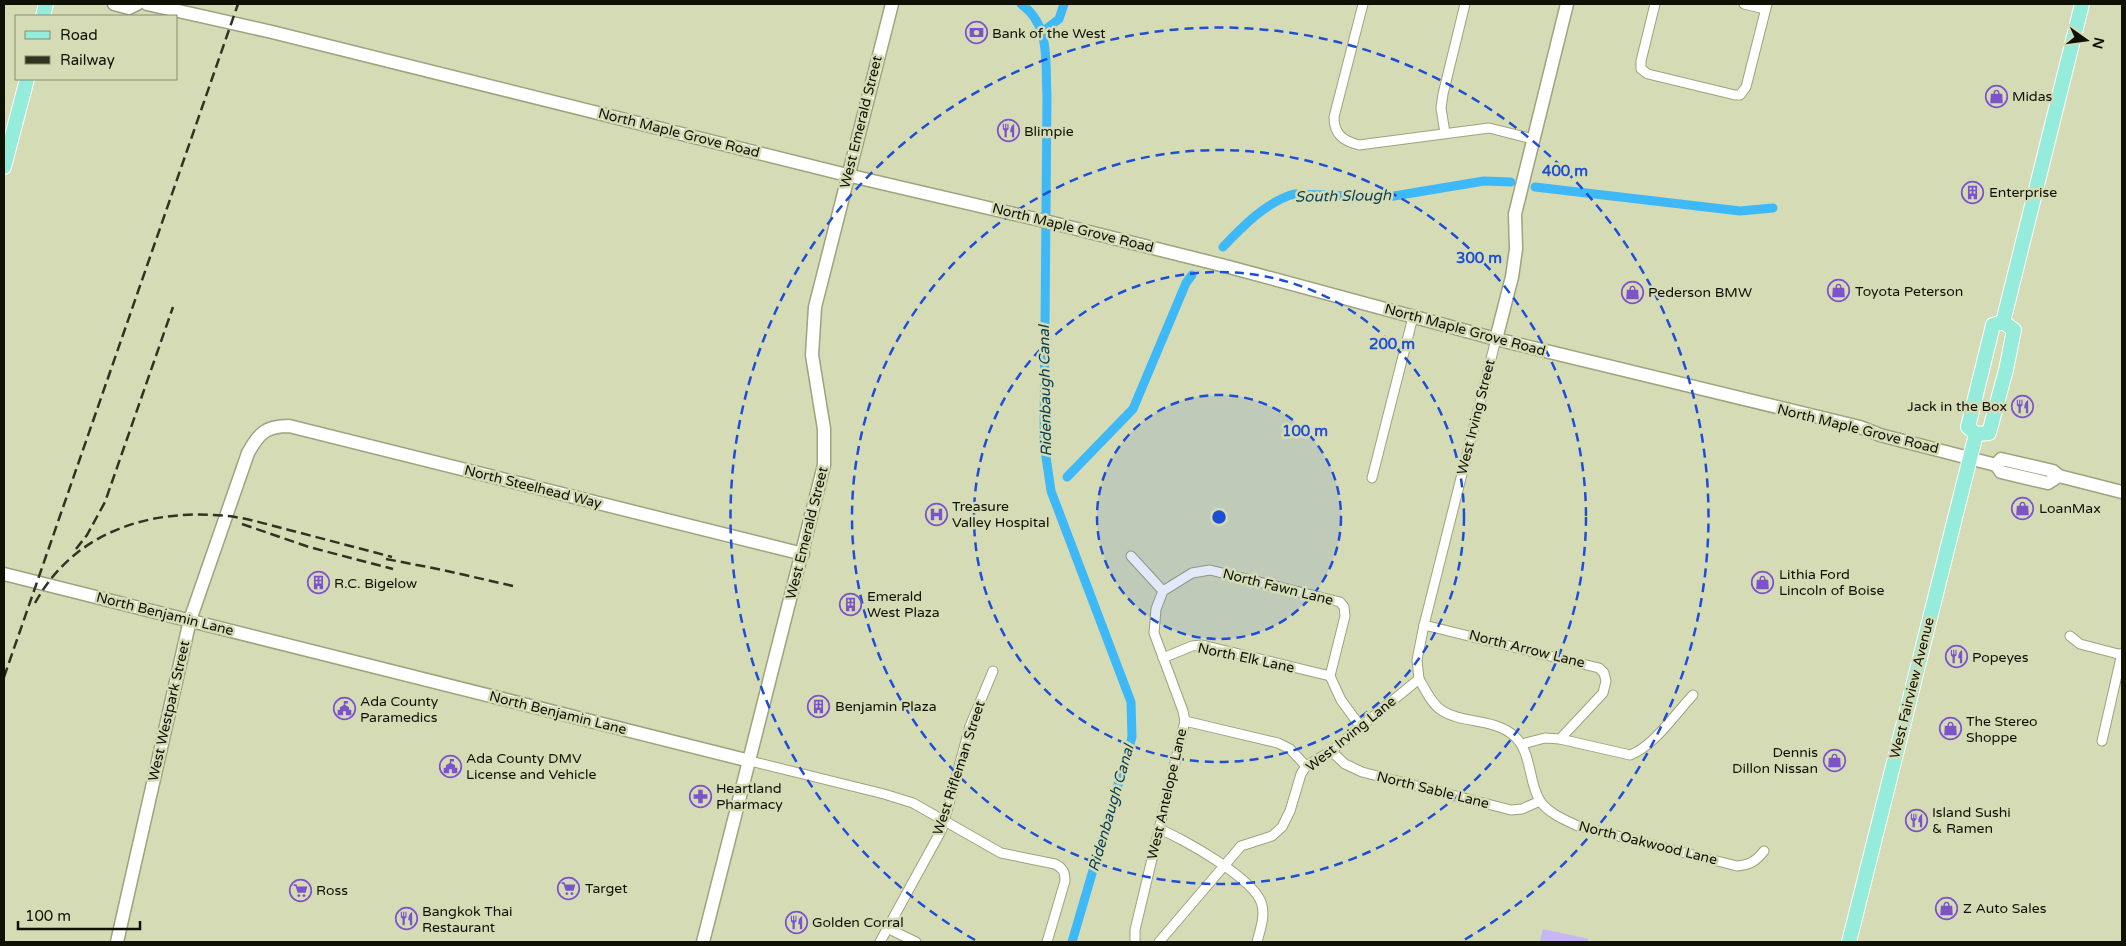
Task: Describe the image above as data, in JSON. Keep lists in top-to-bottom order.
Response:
{
  "streets": {
    "main road": [
      "West Emerald Street",
      "North Maple Grove Road",
      "West Irving Street",
      "North Steelhead Way",
      "North Benjamin Lane",
      "West Fairview Avenue",
      "West Westpark Street"
    ],
    "street": [
      "North Fawn Lane",
      "North Arrow Lane",
      "North Elk Lane",
      "West Irving Lane",
      "West Rifleman Street",
      "North Sable Lane",
      "West Antelope Lane",
      "North Oakwood Lane"
    ]
  },
  "crossings": [
    ["West Emerald Street", "North Maple Grove Road"],
    ["West Emerald Street", "North Steelhead Way"],
    ["West Emerald Street", "North Benjamin Lane"],
    ["North Maple Grove Road", "West Irving Street"],
    ["North Maple Grove Road", "West Fairview Avenue"],
    ["West Irving Street", "North Arrow Lane"],
    ["North Steelhead Way", "West Westpark Street"],
    ["North Fawn Lane", "North Elk Lane"],
    ["North Fawn Lane", "West Antelope Lane"],
    ["North Benjamin Lane", "West Westpark Street"],
    ["North Benjamin Lane", "West Rifleman Street"],
    ["North Elk Lane", "West Antelope Lane"],
    ["West Irving Lane", "North Sable Lane"],
    ["North Sable Lane", "North Oakwood Lane"]
  ],
  "water": ["South Slough", "Ridenbaugh Canal"],
  "places": {
    "bank": ["Bank of the West"],
    "shop": [
      "Midas",
      "Toyota Peterson",
      "Pederson BMW",
      "LoanMax",
      "Lithia Ford Lincoln of Boise",
      "The Stereo Shoppe",
      "Dennis Dillon Nissan",
      "Z Auto Sales"
    ],
    "restaurant": [
      "Blimpie",
      "Jack in the Box",
      "Popeyes",
      "Island Sushi & Ramen",
      "Bangkok Thai Restaurant",
      "Golden Corral"
    ],
    "building": [
      "Enterprise",
      "R.C. Bigelow",
      "Emerald West Plaza",
      "Benjamin Plaza"
    ],
    "hospital": ["Treasure Valley Hospital"],
    "public building": ["Ada County Paramedics", "Ada County DMV License and Vehicle"],
    "pharmacy": ["Heartland Pharmacy"],
    "supermarket": ["Target", "Ross"]
  },
  "legend": ["Road", "Railway"],
  "scale_bar": "100 m",
  "north": "right",
  "rings": [
    "400 m",
    "300 m",
    "200 m",
    "100 m"
  ]
}
